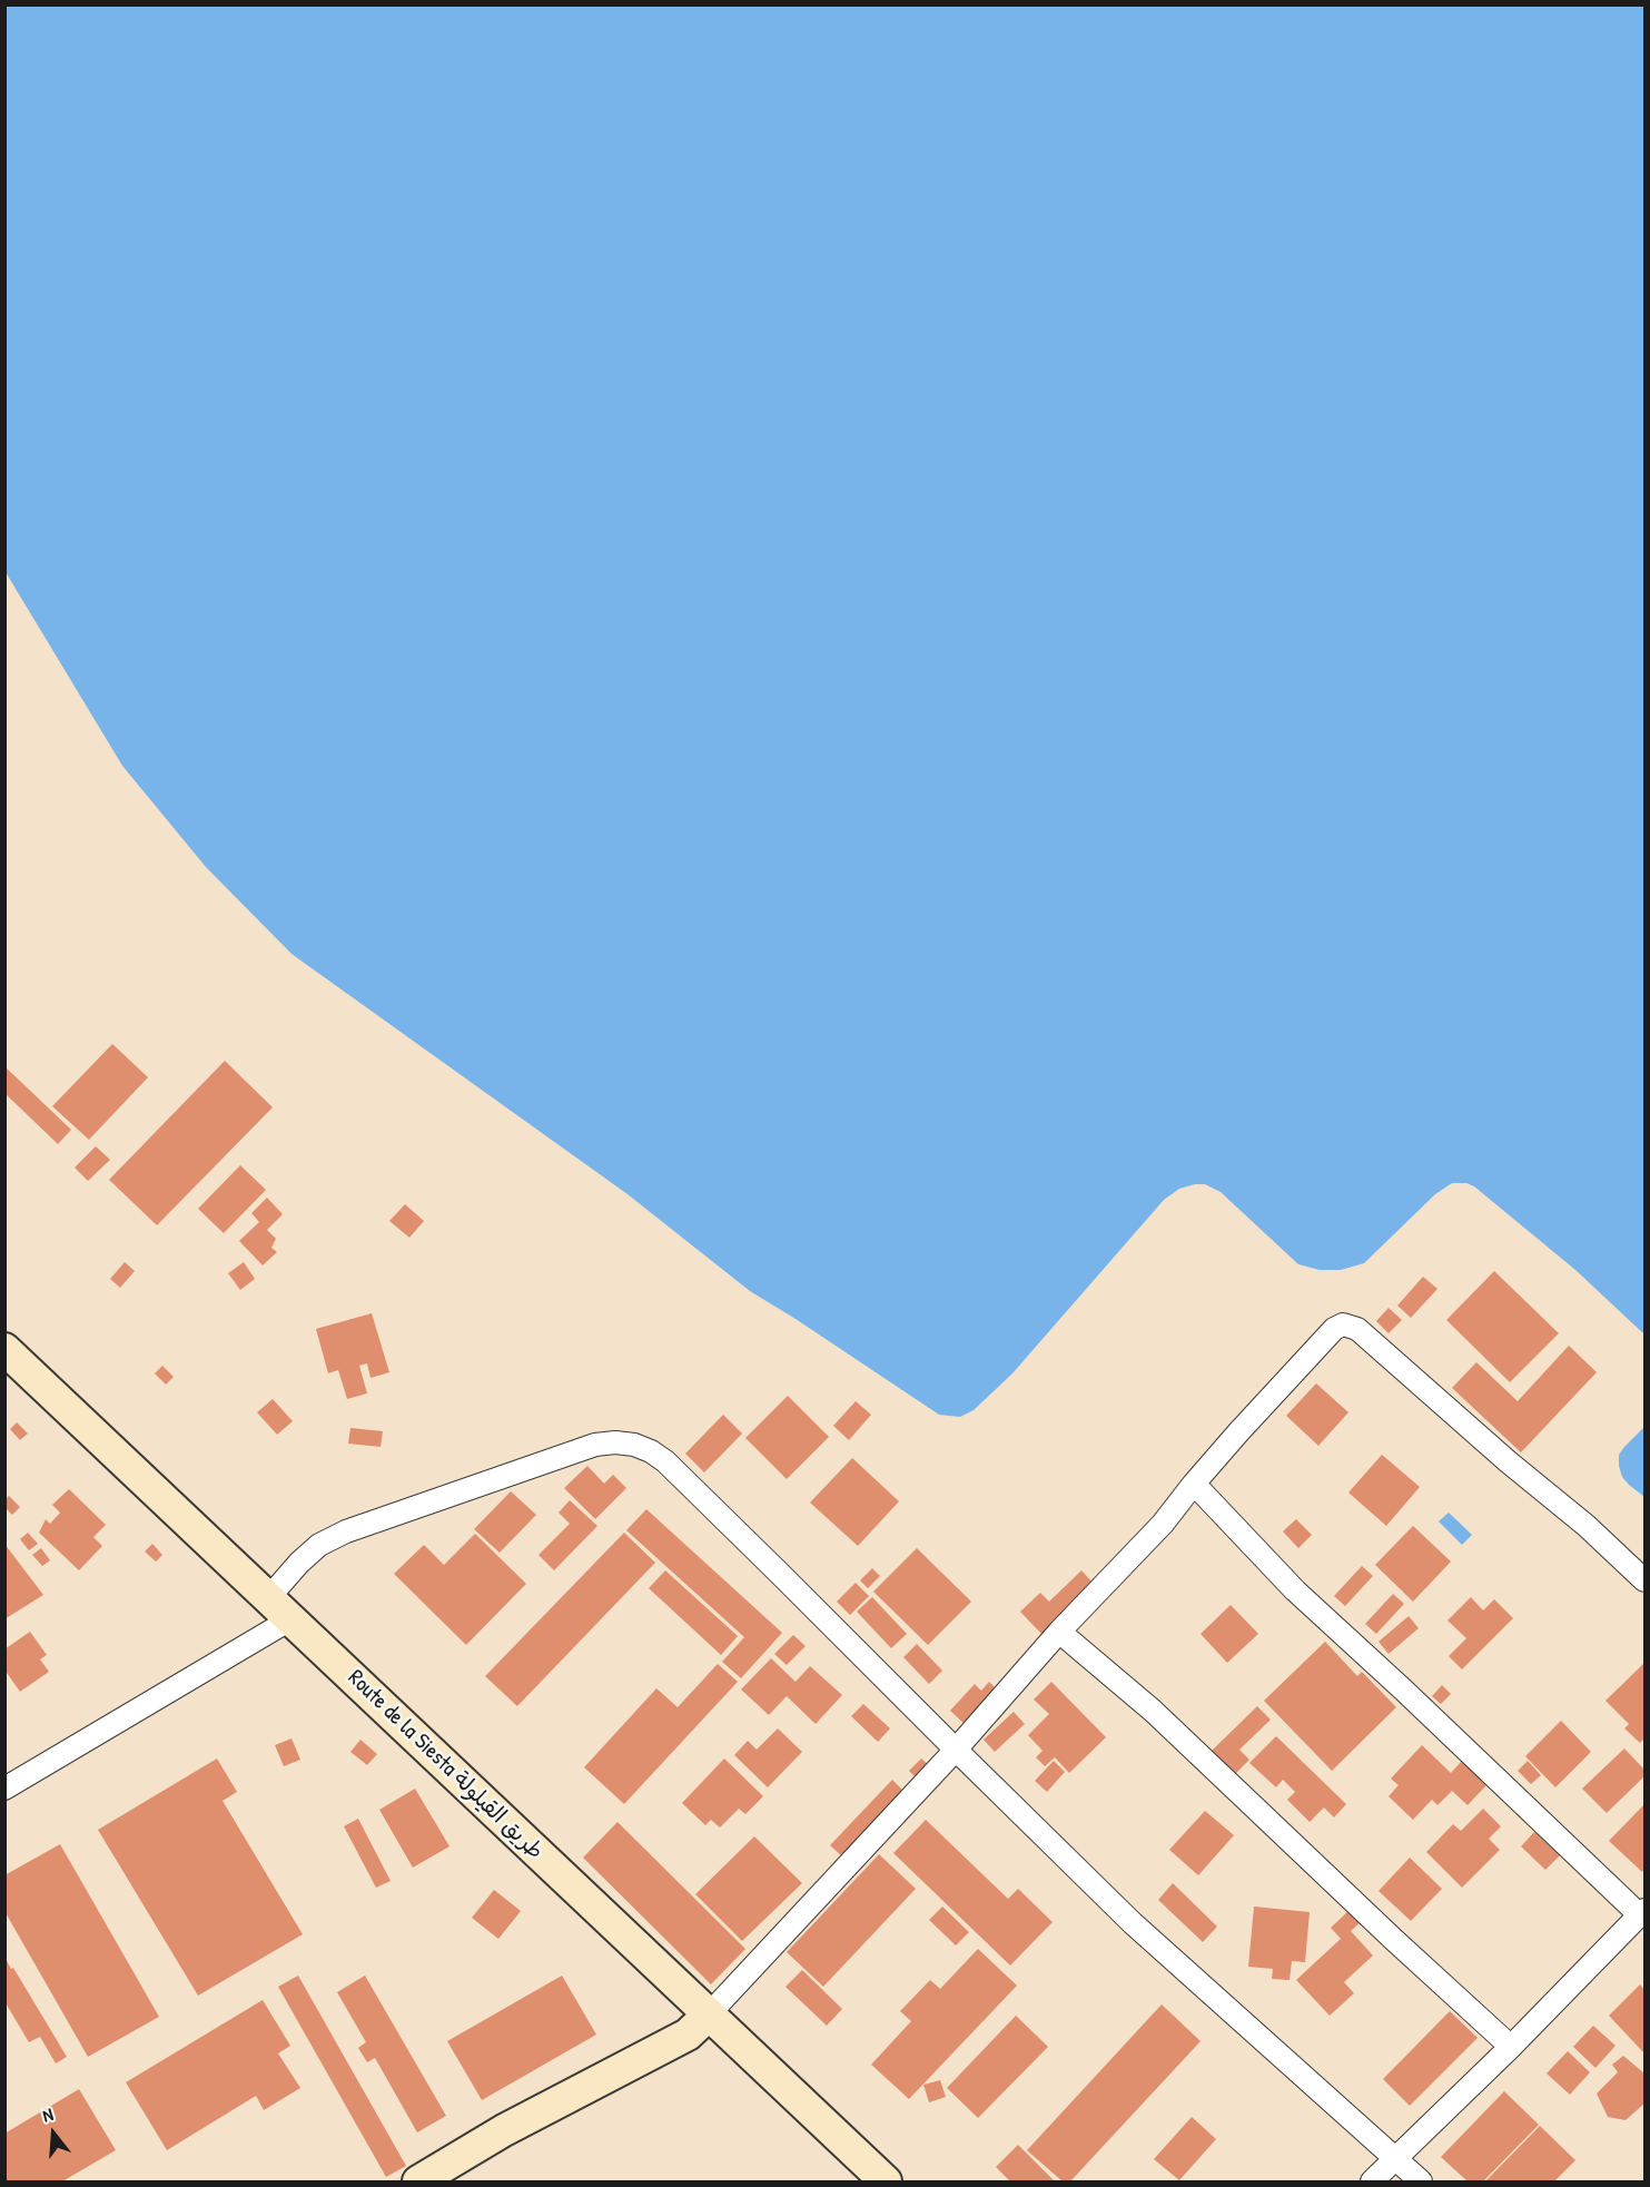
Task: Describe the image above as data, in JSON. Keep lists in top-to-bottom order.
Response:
{
  "streets": {
    "main road": ["Route de la Siesta طريق القيلولة"]
  },
  "north": "top"
}
